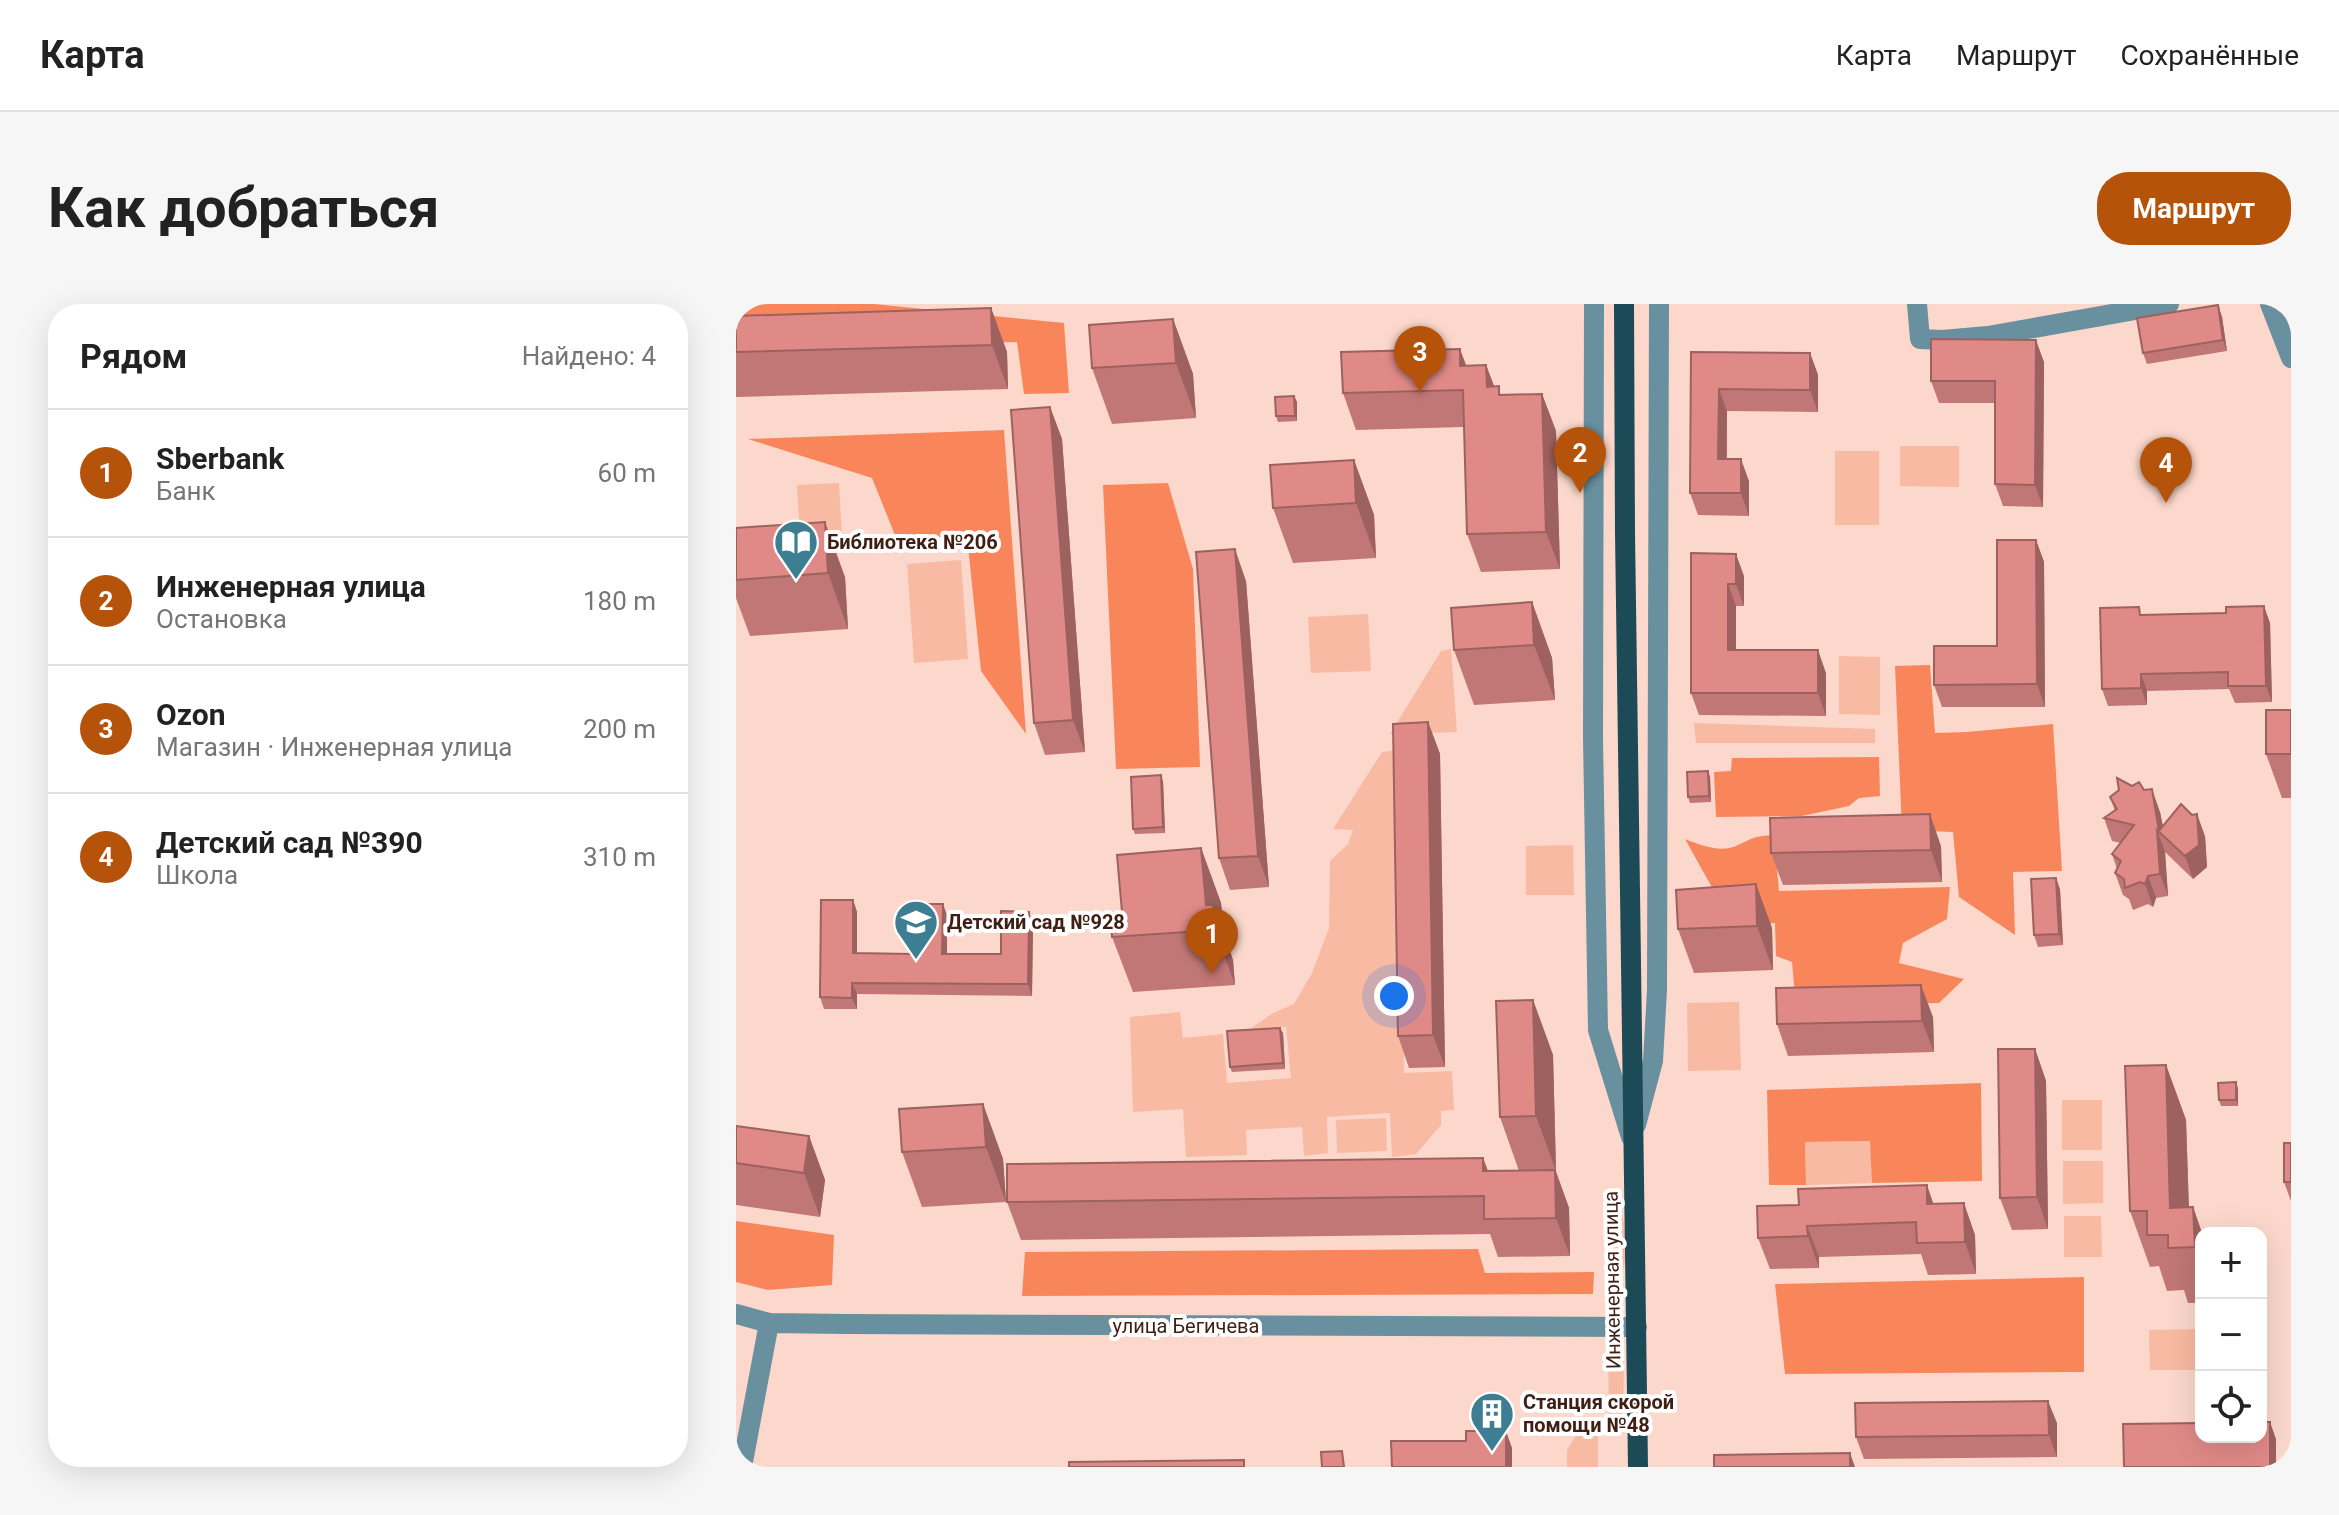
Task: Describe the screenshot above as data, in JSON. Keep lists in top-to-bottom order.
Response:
{
  "streets": {
    "main road": ["Инженерная улица"],
    "street": ["улица Бегичева"]
  },
  "crossings": [
    ["Инженерная улица", "улица Бегичева"]
  ],
  "places": {
    "library": ["Библиотека №206"],
    "school or university": ["Детский сад №928"],
    "building": ["Станция скорой помощи №48"]
  },
  "page": {
    "header": "Карта",
    "nav": ["Карта", "Маршрут", "Сохранённые"],
    "buttons": "Маршрут",
    "title": "Как добраться",
    "heading": ["Рядом", "Найдено: 4"],
    "pins": [
      "3",
      "2",
      "4",
      "1"
    ],
    "list": [
      {
        "mark": "1",
        "name": "Sberbank",
        "note": "Банк",
        "value": "60 m"
      },
      {
        "mark": "2",
        "name": "Инженерная улица",
        "note": "Остановка",
        "value": "180 m"
      },
      {
        "mark": "3",
        "name": "Ozon",
        "note": "Магазин · Инженерная улица",
        "value": "200 m"
      },
      {
        "mark": "4",
        "name": "Детский сад №390",
        "note": "Школа",
        "value": "310 m"
      }
    ],
    "map_buttons": ["+", "−"]
  }
}
